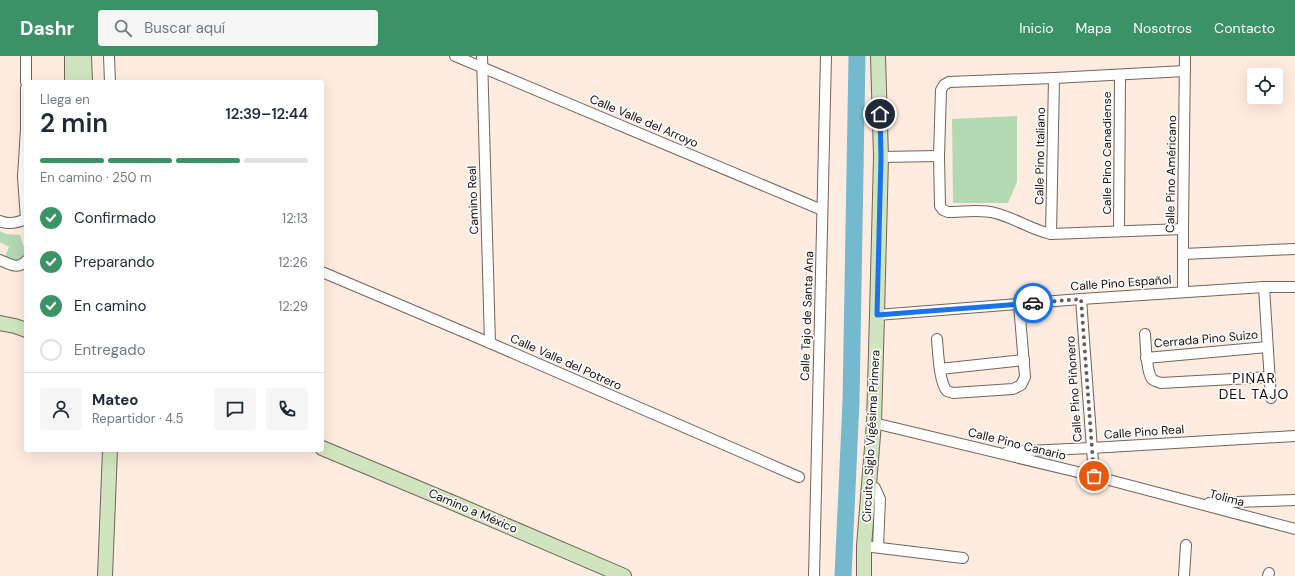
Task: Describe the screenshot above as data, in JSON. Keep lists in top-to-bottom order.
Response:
{
  "streets": {
    "street": [
      "Calle Valle del Arroyo",
      "Calle Pino Canadiense",
      "Calle Pino Italiano",
      "Calle Pino Américano",
      "Camino Real",
      "Calle Pino Español",
      "Calle Tajo de Santa Ana",
      "Cerrada Pino Suizo",
      "Calle Valle del Potrero",
      "Calle Pino Piñonero",
      "Calle Pino Real",
      "Circuito Siglo Vigésima Primera",
      "Calle Pino Canario",
      "Tolima",
      "Camino a México"
    ]
  },
  "crossings": [
    ["Calle Valle del Arroyo", "Camino Real"],
    ["Calle Valle del Arroyo", "Calle Tajo de Santa Ana"],
    ["Calle Pino Américano", "Calle Pino Español"],
    ["Camino Real", "Calle Valle del Potrero"],
    ["Calle Pino Español", "Calle Pino Piñonero"],
    ["Calle Pino Español", "Circuito Siglo Vigésima Primera"],
    ["Calle Pino Piñonero", "Calle Pino Real"],
    ["Calle Pino Piñonero", "Calle Pino Canario"],
    ["Calle Pino Real", "Calle Pino Canario"],
    ["Circuito Siglo Vigésima Primera", "Calle Pino Canario"],
    ["Calle Pino Canario", "Tolima"]
  ],
  "districts": ["PINAR DEL TAJO"],
  "page": {
    "header": "Dashr",
    "search": "Buscar aquí",
    "nav": [
      "Inicio",
      "Mapa",
      "Nosotros",
      "Contacto"
    ],
    "heading": ["2 min", "Llega en", "12:39–12:44"],
    "panel": ["Mateo", "Repartidor · 4.5"],
    "bar": "En camino · 250 m",
    "list": [
      ["Confirmado", "12:13"],
      ["Preparando", "12:26"],
      ["En camino", "12:29"],
      "Entregado"
    ]
  }
}
